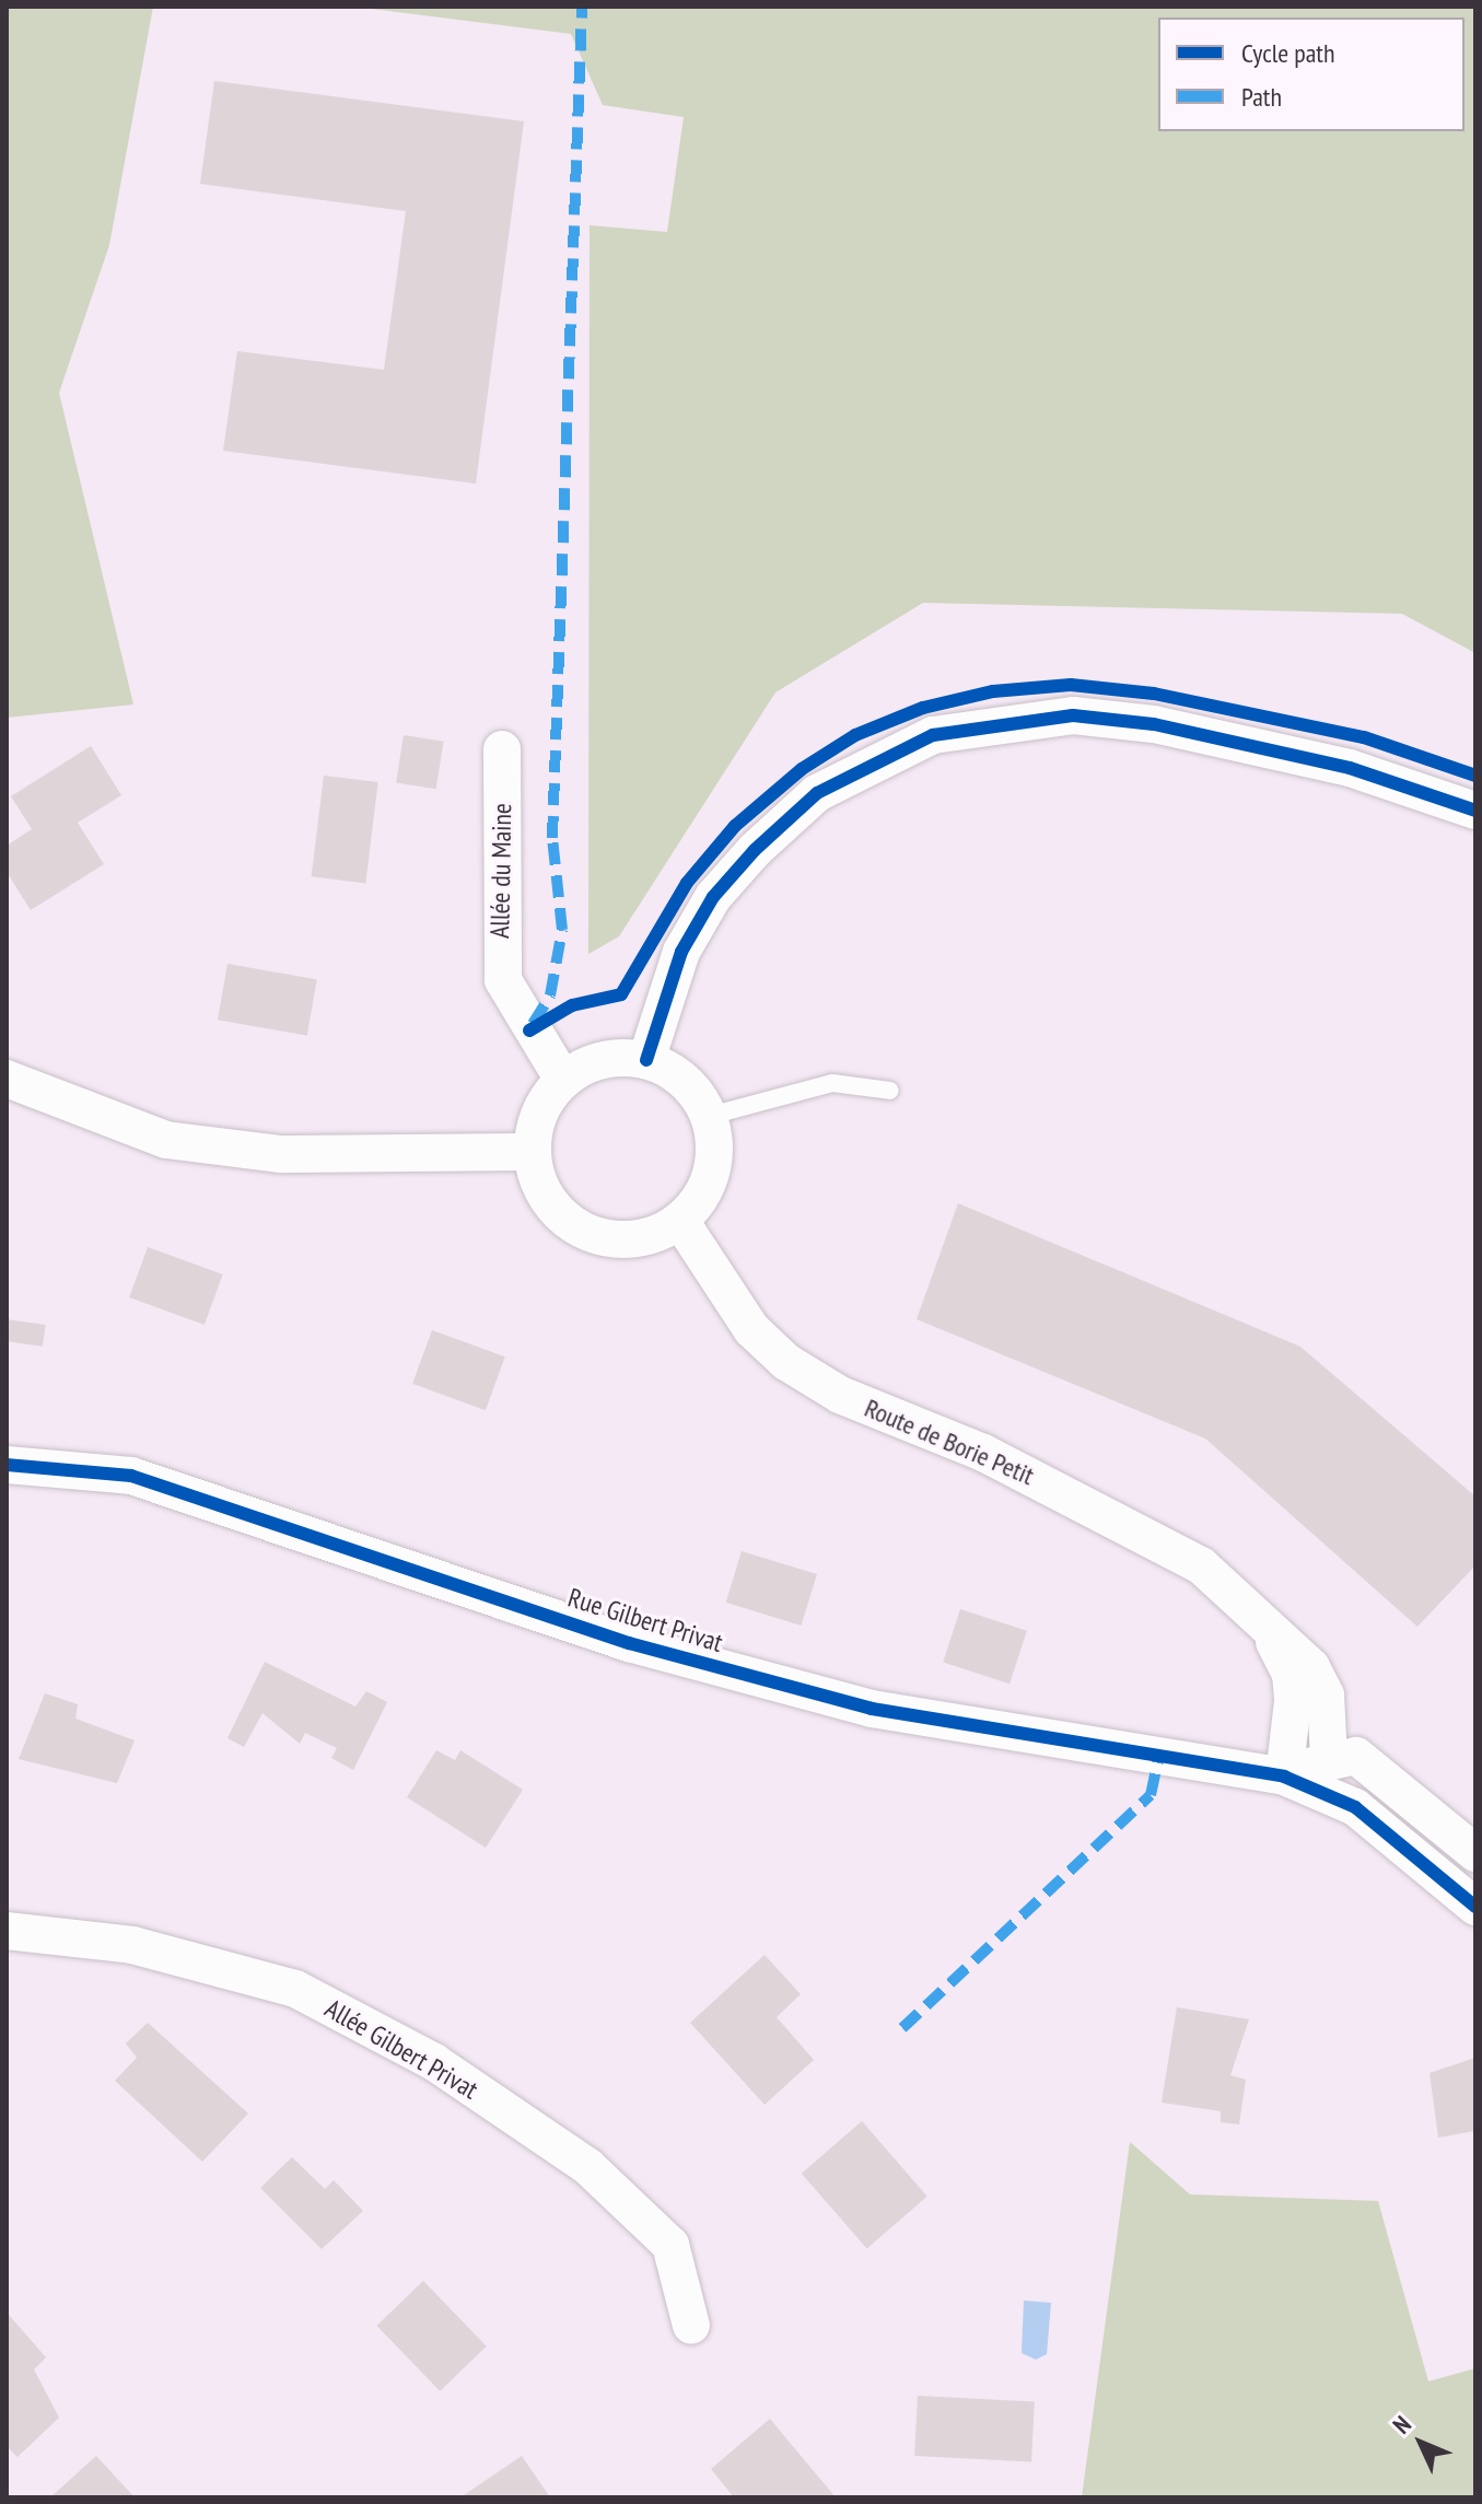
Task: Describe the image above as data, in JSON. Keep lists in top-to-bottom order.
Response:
{
  "streets": {
    "street": [
      "Allée du Maine",
      "Route de Borie Petit",
      "Rue Gilbert Privat",
      "Allée Gilbert Privat"
    ]
  },
  "crossings": [
    ["Allée du Maine", "Route de Borie Petit"],
    ["Route de Borie Petit", "Rue Gilbert Privat"]
  ],
  "legend": ["Cycle path", "Path"],
  "north": "top left"
}
